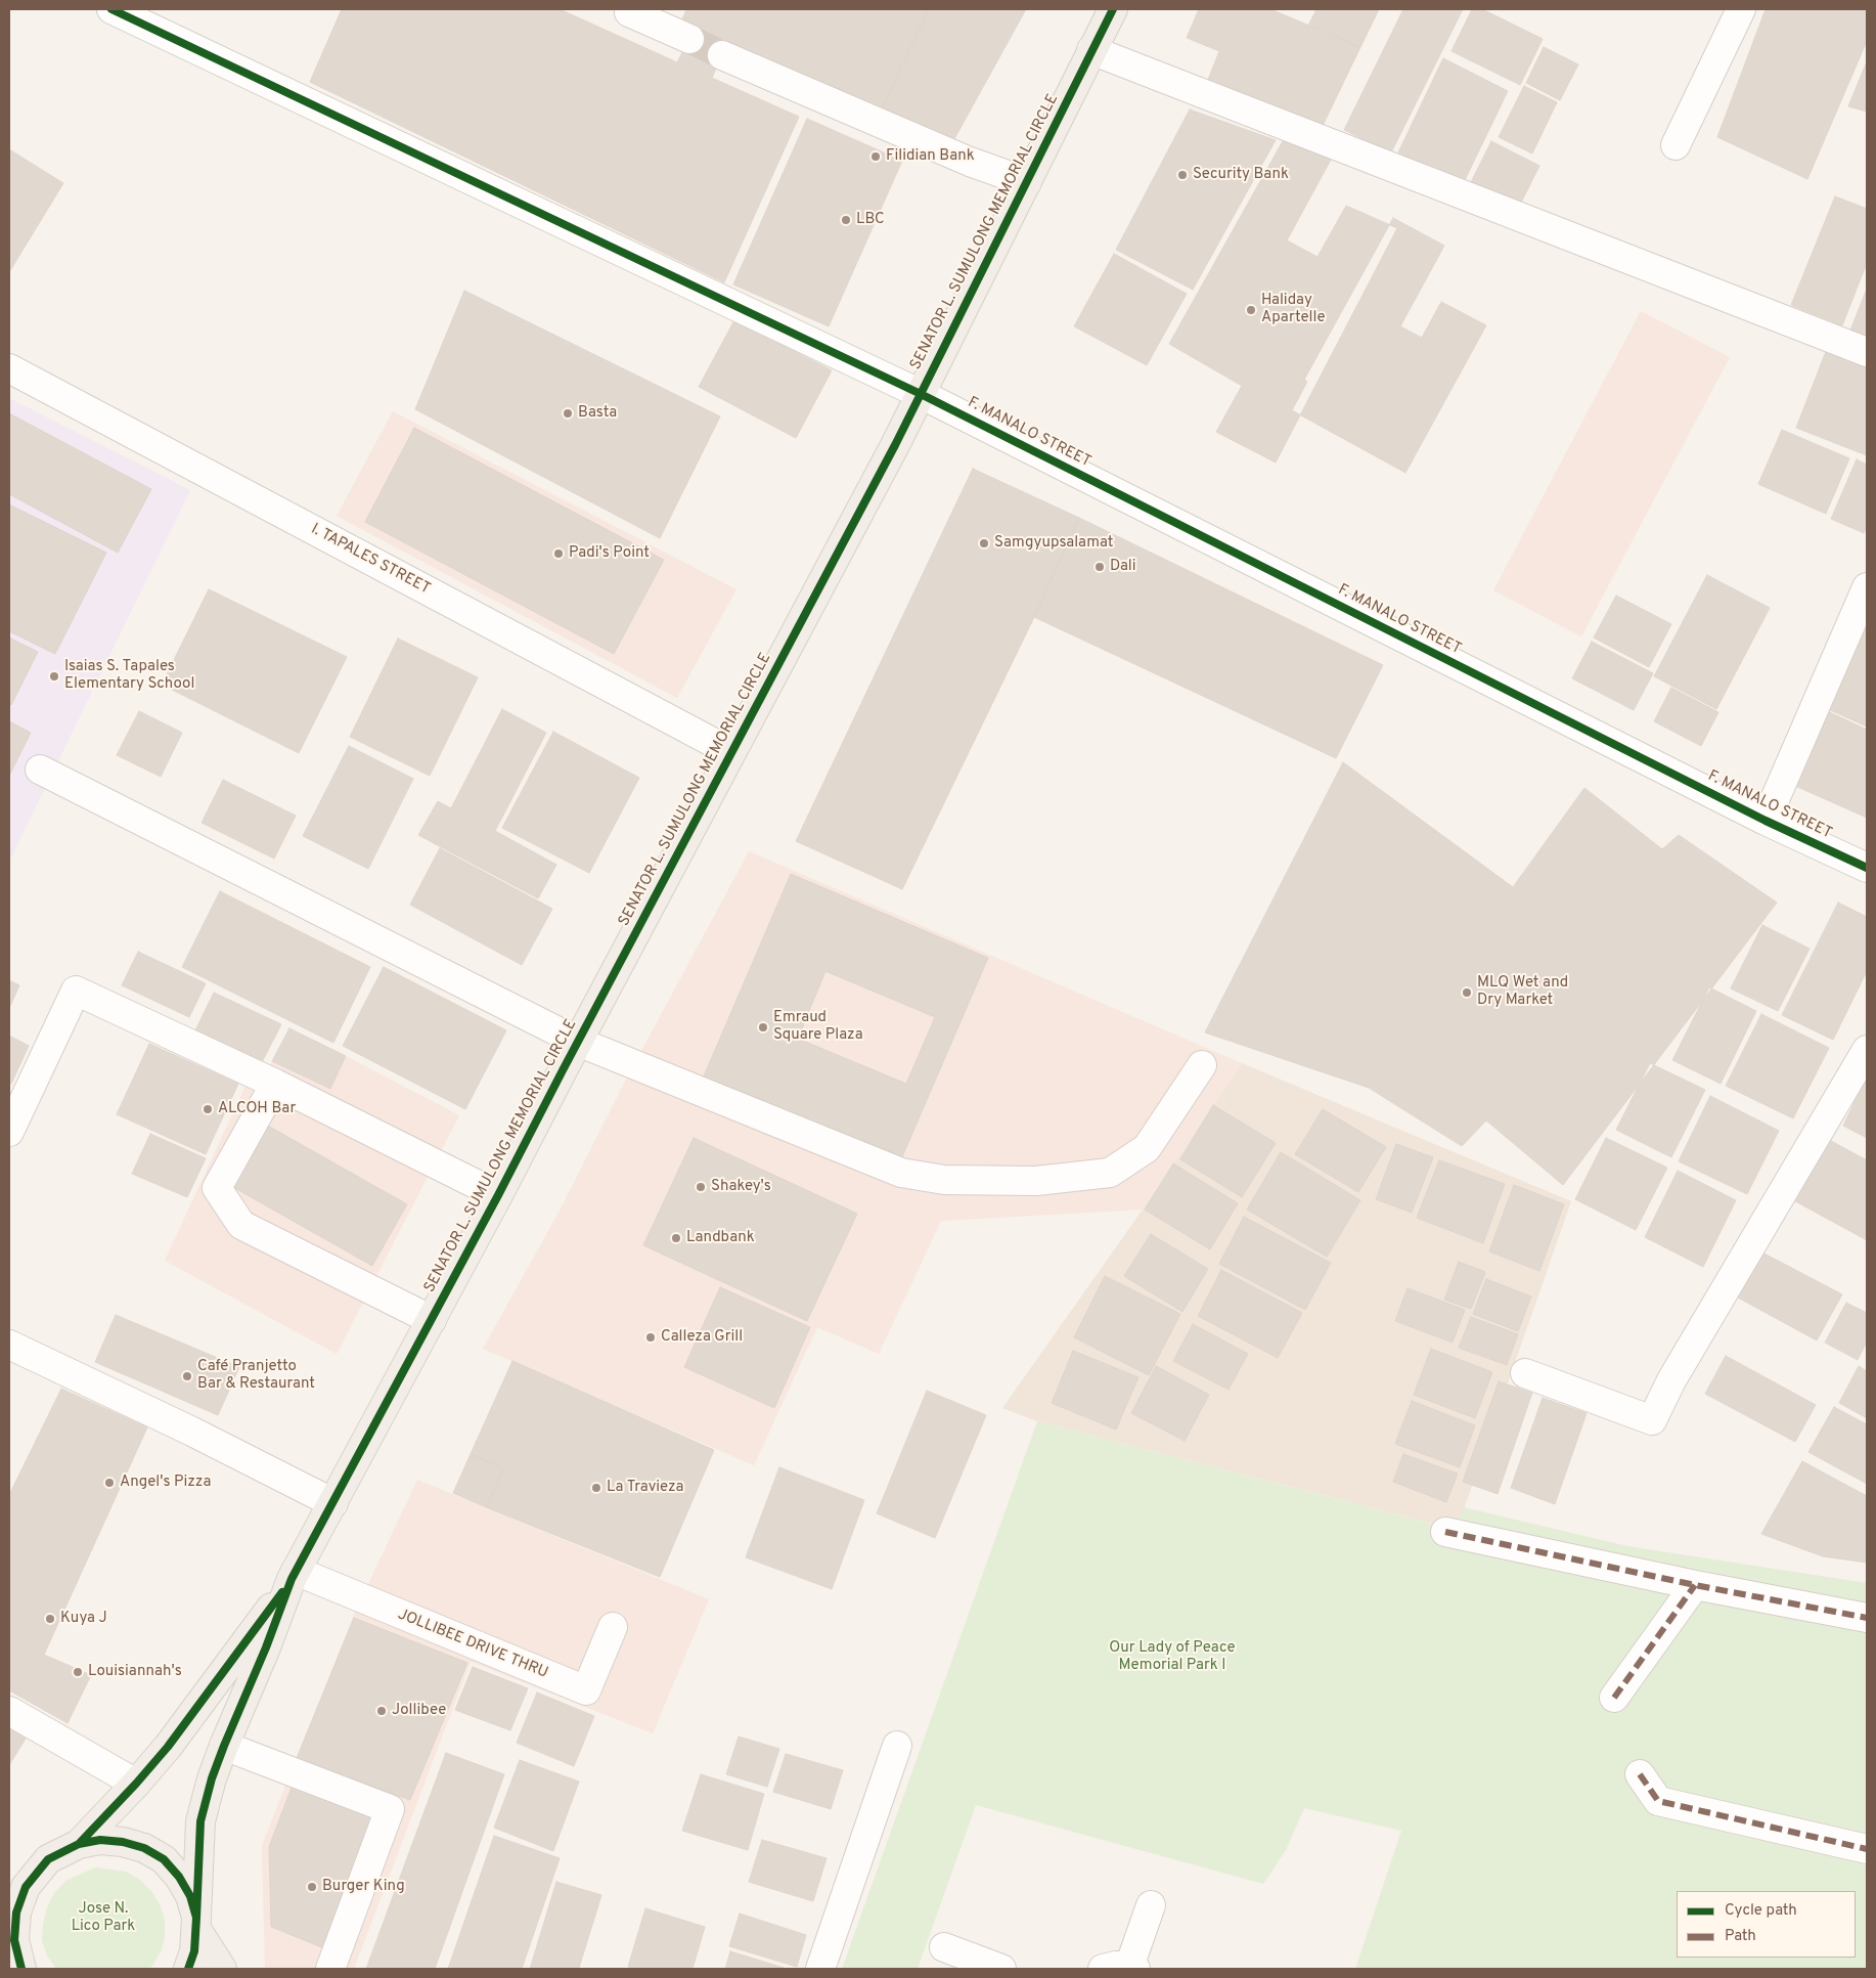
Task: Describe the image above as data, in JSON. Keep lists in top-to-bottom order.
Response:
{
  "streets": {
    "main road": ["SENATOR L. SUMULONG MEMORIAL CIRCLE"],
    "street": ["F. MANALO STREET", "I. TAPALES STREET", "JOLLIBEE DRIVE THRU"]
  },
  "crossings": [
    ["SENATOR L. SUMULONG MEMORIAL CIRCLE", "F. MANALO STREET"],
    ["SENATOR L. SUMULONG MEMORIAL CIRCLE", "I. TAPALES STREET"],
    ["SENATOR L. SUMULONG MEMORIAL CIRCLE", "JOLLIBEE DRIVE THRU"]
  ],
  "parks": ["Our Lady of Peace Memorial Park I", "Jose N. Lico Park"],
  "places": [
    "Filidian Bank",
    "Security Bank",
    "LBC",
    "Haliday Apartelle",
    "Basta",
    "Samgyupsalamat",
    "Padi's Point",
    "Dali",
    "Isaias S. Tapales Elementary School",
    "MLQ Wet and Dry Market",
    "Emraud Square Plaza",
    "ALCOH Bar",
    "Shakey's",
    "Landbank",
    "Calleza Grill",
    "Café Pranjetto Bar & Restaurant",
    "Angel's Pizza",
    "La Travieza",
    "Kuya J",
    "Louisiannah's",
    "Jollibee",
    "Burger King"
  ],
  "legend": ["Cycle path", "Path"]
}
